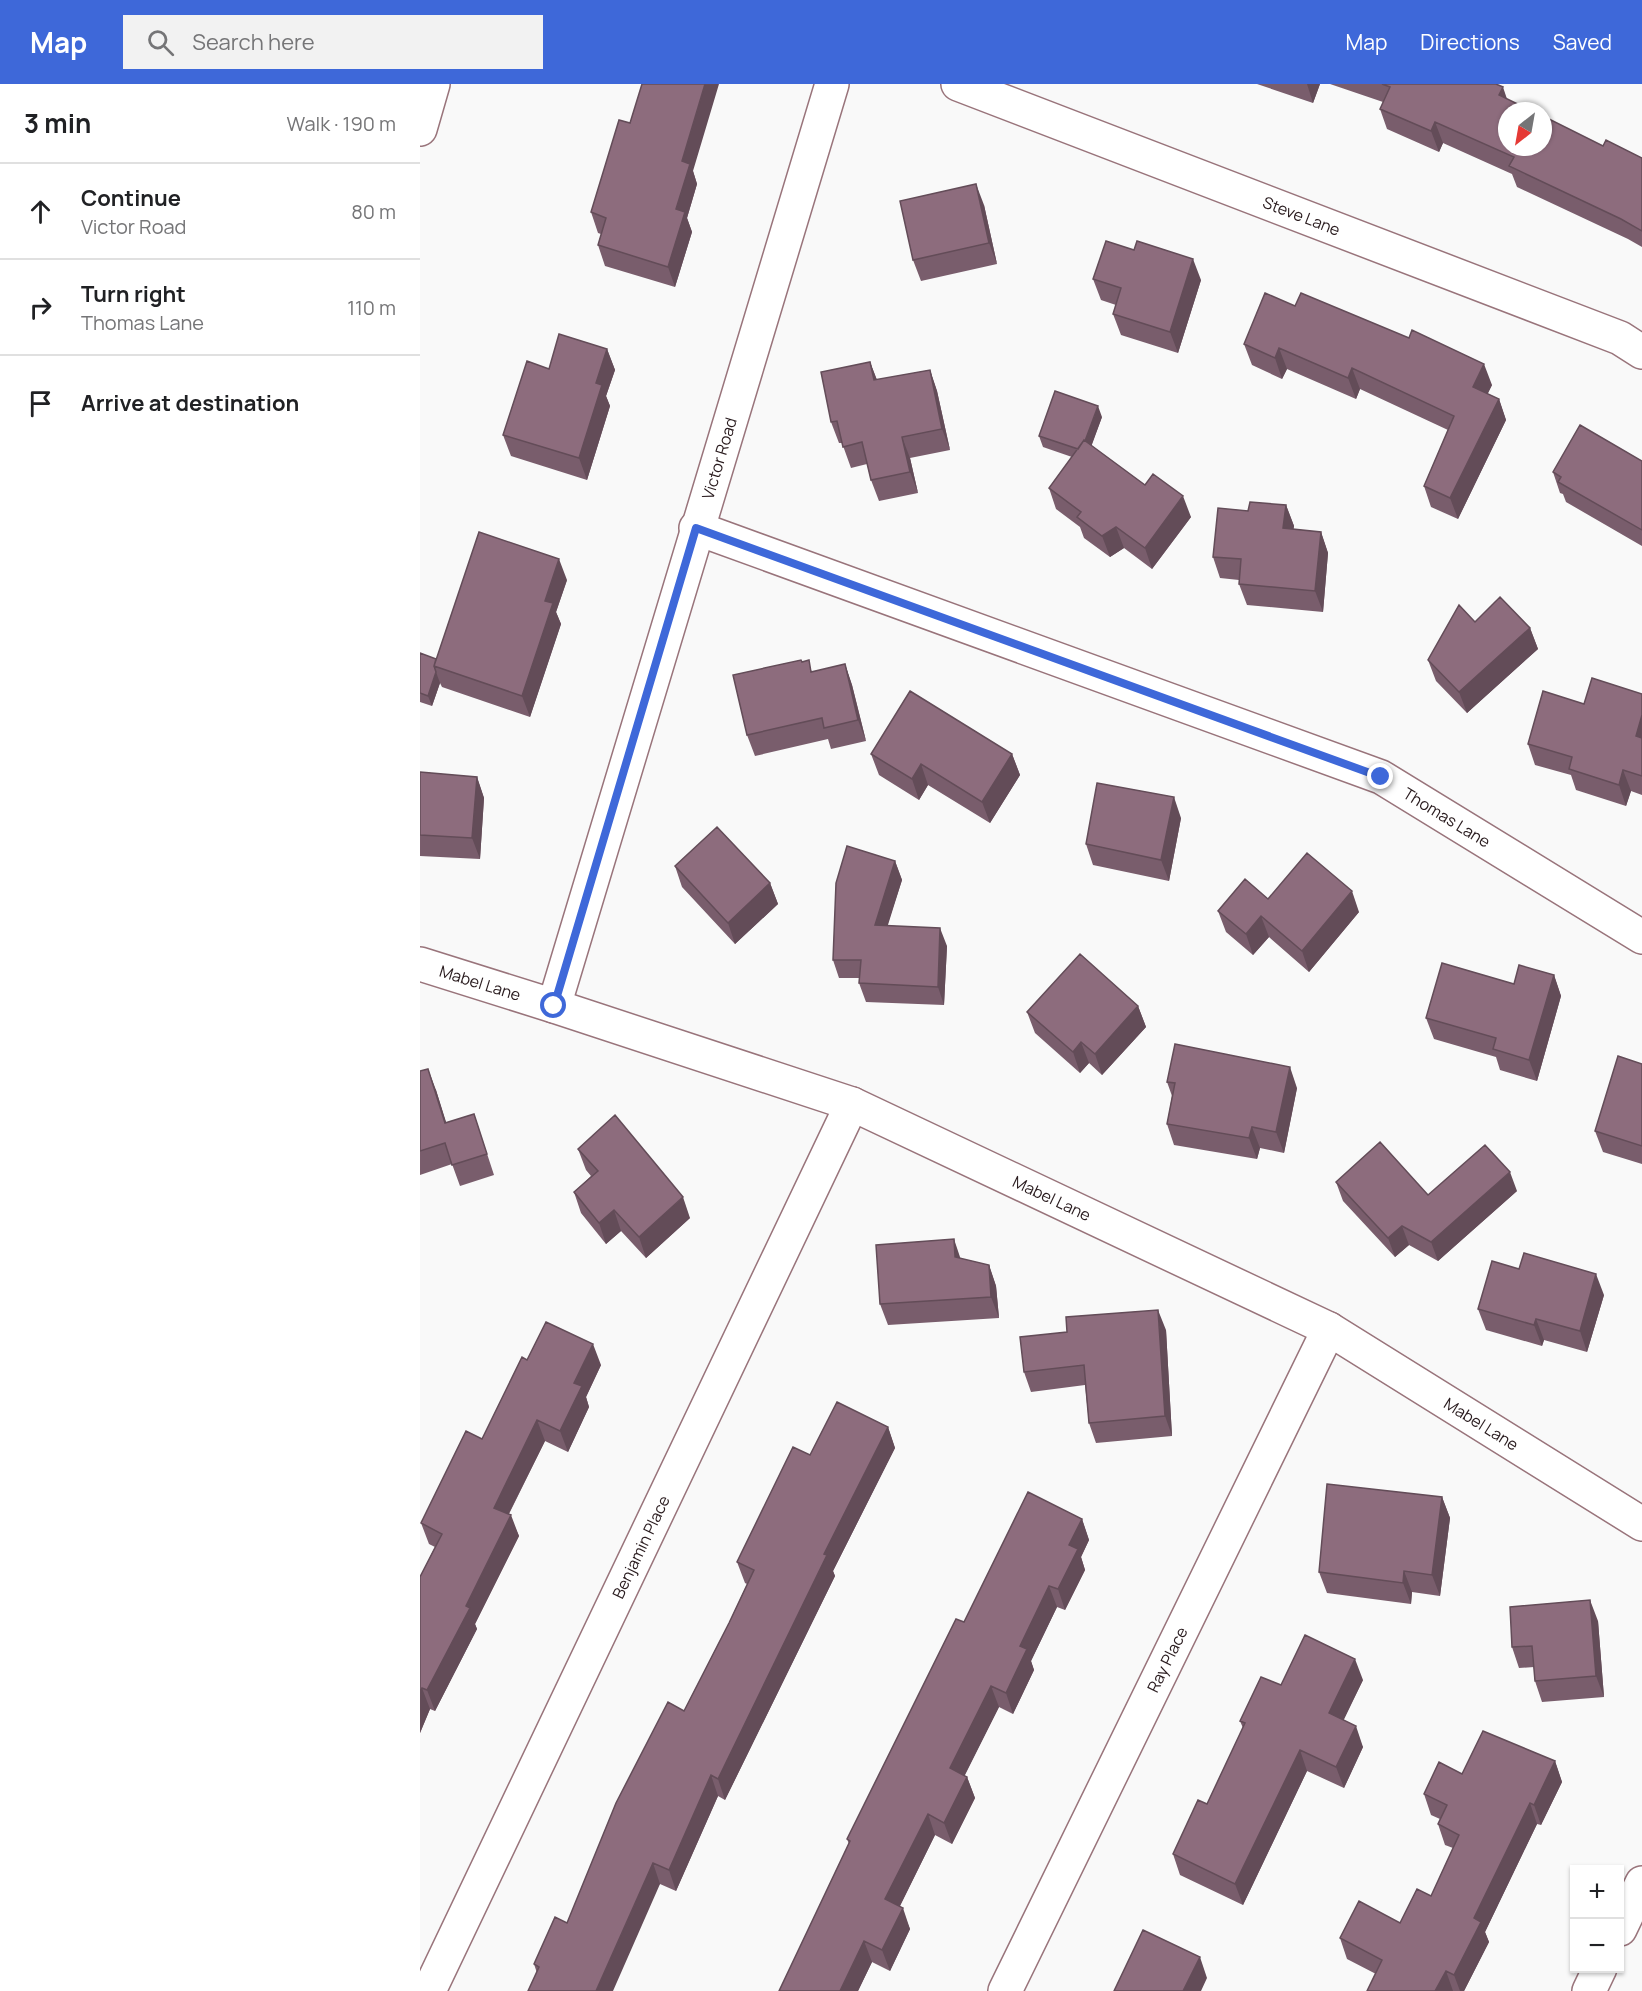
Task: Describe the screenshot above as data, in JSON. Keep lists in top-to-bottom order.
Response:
{
  "streets": {
    "street": [
      "Steve Lane",
      "Victor Road",
      "Thomas Lane",
      "Mabel Lane",
      "Benjamin Place",
      "Ray Place"
    ]
  },
  "crossings": [
    ["Victor Road", "Thomas Lane"],
    ["Victor Road", "Mabel Lane"],
    ["Mabel Lane", "Benjamin Place"],
    ["Mabel Lane", "Ray Place"]
  ],
  "north": "bottom left",
  "page": {
    "header": "Map",
    "search": "Search here",
    "nav": ["Map", "Directions", "Saved"],
    "heading": ["3 min", "Walk · 190 m"],
    "list": [
      ["Continue", "Victor Road", "80 m"],
      ["Turn right", "Thomas Lane", "110 m"],
      "Arrive at destination"
    ],
    "map_buttons": ["+", "−"]
  }
}
